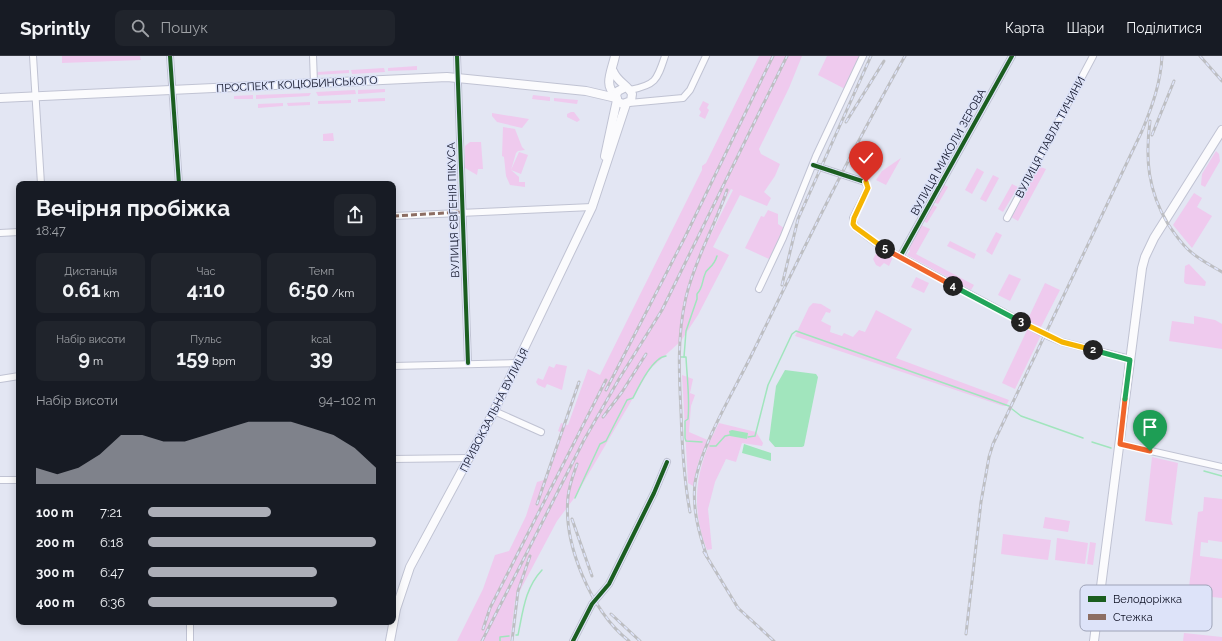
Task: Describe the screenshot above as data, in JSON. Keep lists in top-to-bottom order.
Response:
{
  "streets": {
    "main road": ["ПРОСПЕКТ КОЦЮБИНСЬКОГО", "ПРИВОКЗАЛЬНА ВУЛИЦЯ"],
    "street": ["ВУЛИЦЯ ПАВЛА ТИЧИНИ", "ВУЛИЦЯ МИКОЛИ ЗЕРОВА", "ВУЛИЦЯ ЄВГЕНІЯ ПІКУСА"]
  },
  "crossings": [
    ["ПРОСПЕКТ КОЦЮБИНСЬКОГО", "ВУЛИЦЯ ЄВГЕНІЯ ПІКУСА"]
  ],
  "legend": ["Велодоріжка", "Стежка"],
  "page": {
    "header": "Sprintly",
    "search": "Пошук",
    "nav": ["Карта", "Шари", "Поділитися"],
    "heading": ["Вечірня пробіжка", "18:47"],
    "pins": [
      "5",
      "4",
      "3",
      "2"
    ],
    "stats": [
      ["Дистанція", "0.61 km"],
      ["Час", "4:10"],
      ["Темп", "6:50 /km"],
      ["Набір висоти", "9 m"],
      ["Пульс", "159 bpm"],
      ["kcal", "39"]
    ],
    "chart": ["Набір висоти", "94–102 m"],
    "list": [
      {
        "name": "100 m",
        "note": "7:21"
      },
      {
        "name": "200 m",
        "note": "6:18"
      },
      {
        "name": "300 m",
        "note": "6:47"
      },
      {
        "name": "400 m",
        "note": "6:36"
      }
    ]
  }
}
